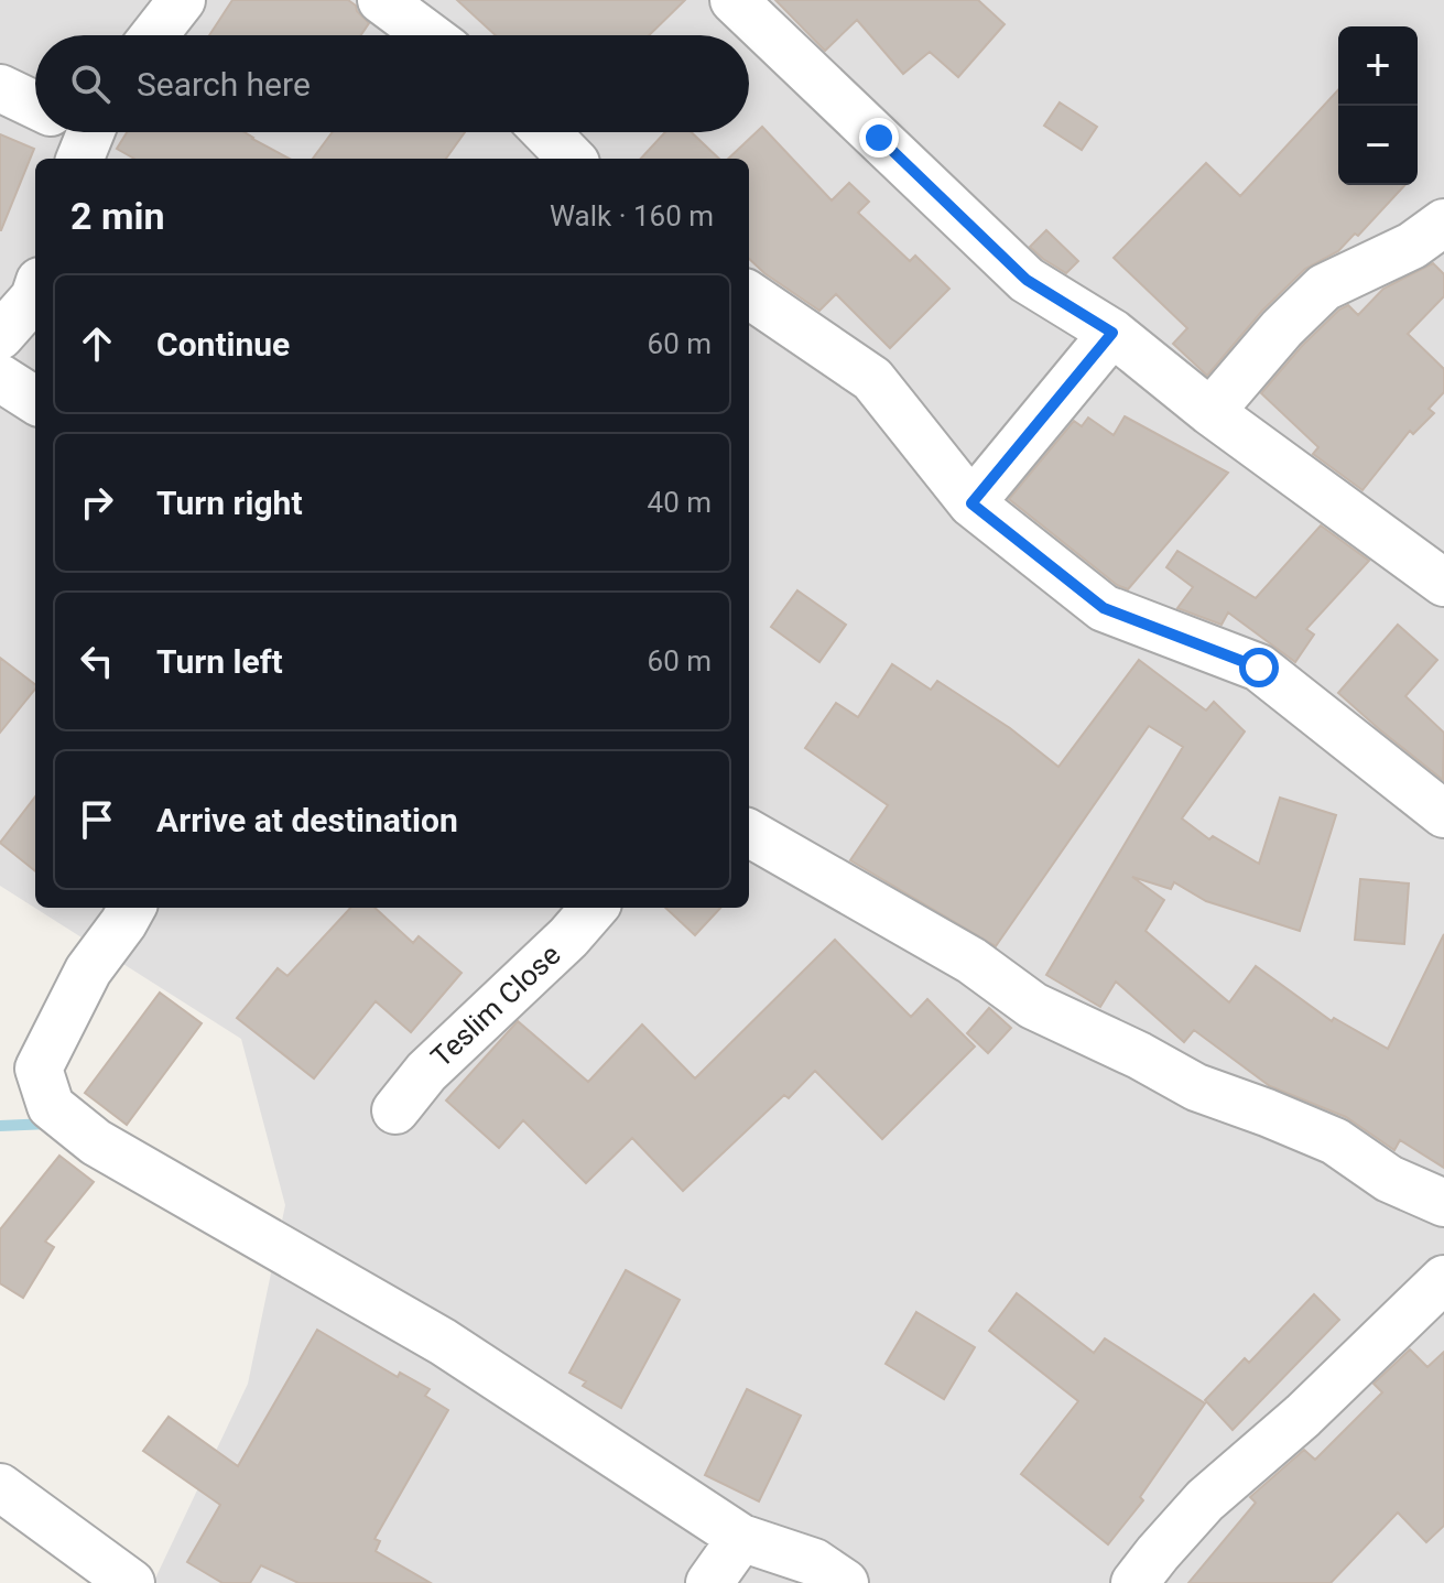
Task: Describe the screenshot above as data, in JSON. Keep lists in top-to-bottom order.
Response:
{
  "streets": {
    "street": ["Teslim Close"]
  },
  "page": {
    "map_buttons": ["+", "−"],
    "search": "Search here",
    "heading": ["2 min", "Walk · 160 m"],
    "list": [
      ["Continue", "60 m"],
      ["Turn right", "40 m"],
      ["Turn left", "60 m"],
      "Arrive at destination"
    ]
  }
}
